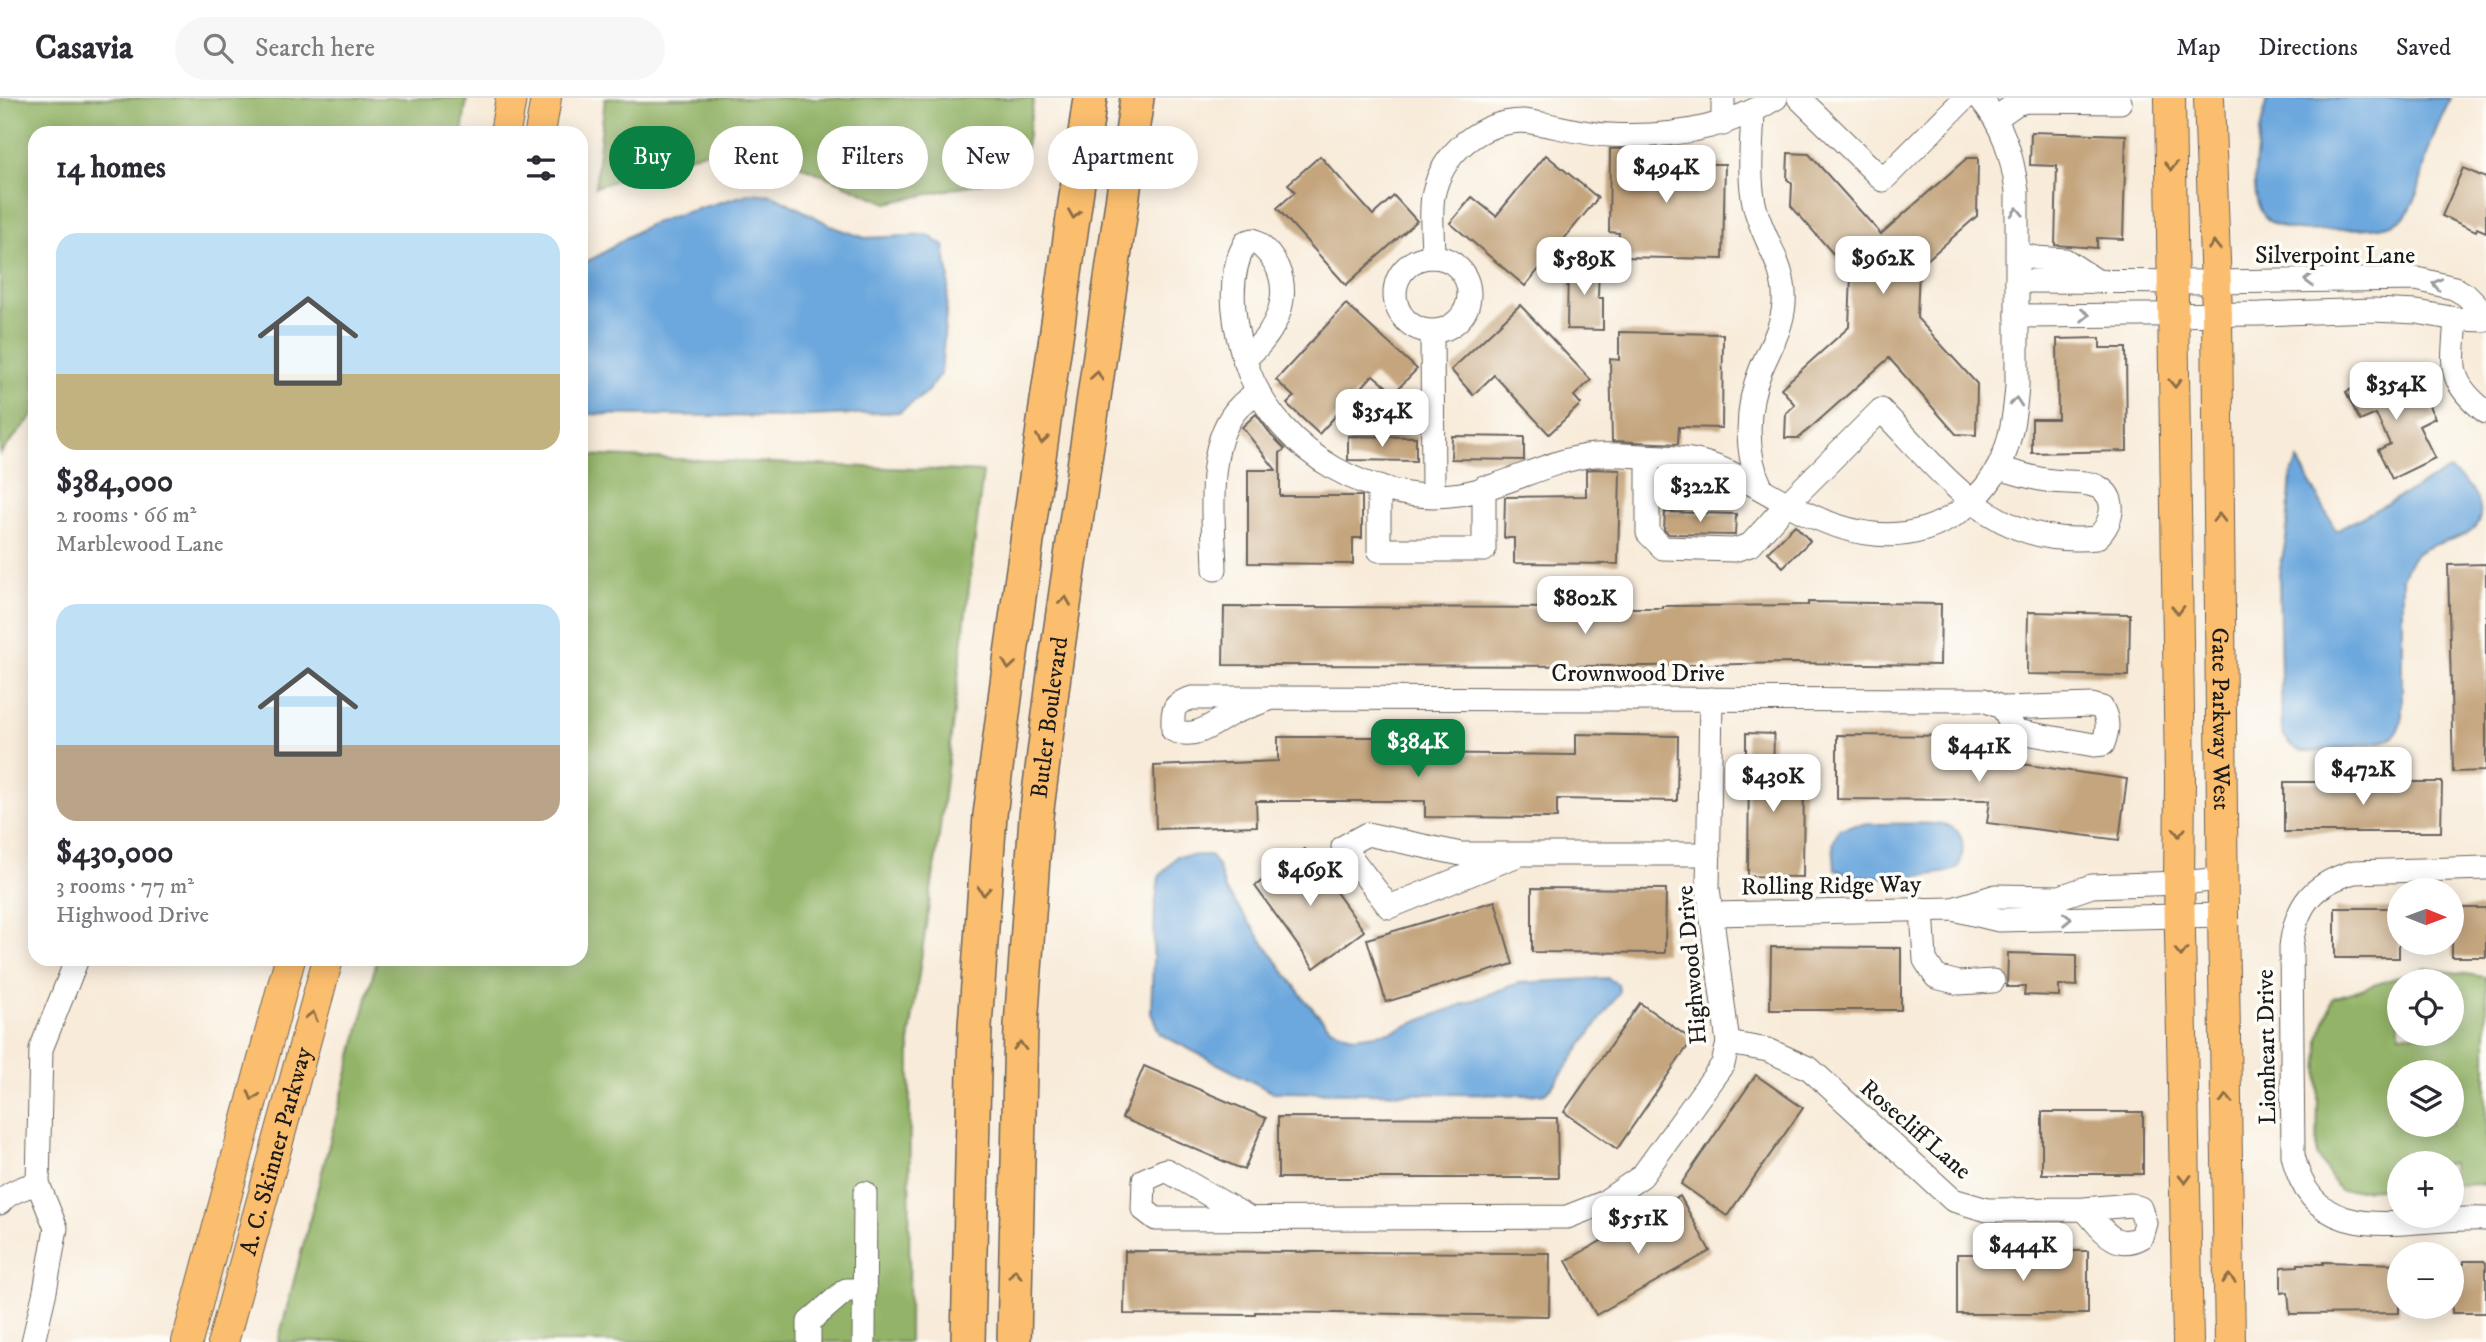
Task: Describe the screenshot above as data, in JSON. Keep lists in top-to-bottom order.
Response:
{
  "streets": {
    "highway": ["Butler Boulevard"],
    "main road": ["Gate Parkway West", "A. C. Skinner Parkway"],
    "street": [
      "Silverpoint Lane",
      "Crownwood Drive",
      "Rolling Ridge Way",
      "Highwood Drive",
      "Lionheart Drive",
      "Rosecliff Lane"
    ]
  },
  "crossings": [
    ["Silverpoint Lane", "Gate Parkway West"],
    ["Crownwood Drive", "Highwood Drive"],
    ["Gate Parkway West", "Rolling Ridge Way"],
    ["Rolling Ridge Way", "Highwood Drive"],
    ["Highwood Drive", "Rosecliff Lane"]
  ],
  "north": "right",
  "page": {
    "header": "Casavia",
    "search": "Search here",
    "nav": ["Map", "Directions", "Saved"],
    "chip": [
      "Buy",
      "Rent",
      "Filters",
      "New",
      "Apartment"
    ],
    "heading": "14 homes",
    "price": [
      "$494K",
      "$962K",
      "$589K",
      "$354K",
      "$354K",
      "$322K",
      "$802K",
      "$384K",
      "$441K",
      "$472K",
      "$430K",
      "$469K",
      "$551K",
      "$444K"
    ],
    "list": [
      {
        "name": "$384,000",
        "note": "2 rooms · 66 m² · Marblewood Lane"
      },
      {
        "name": "$430,000",
        "note": "3 rooms · 77 m² · Highwood Drive"
      }
    ],
    "map_buttons": ["+", "−"]
  }
}
